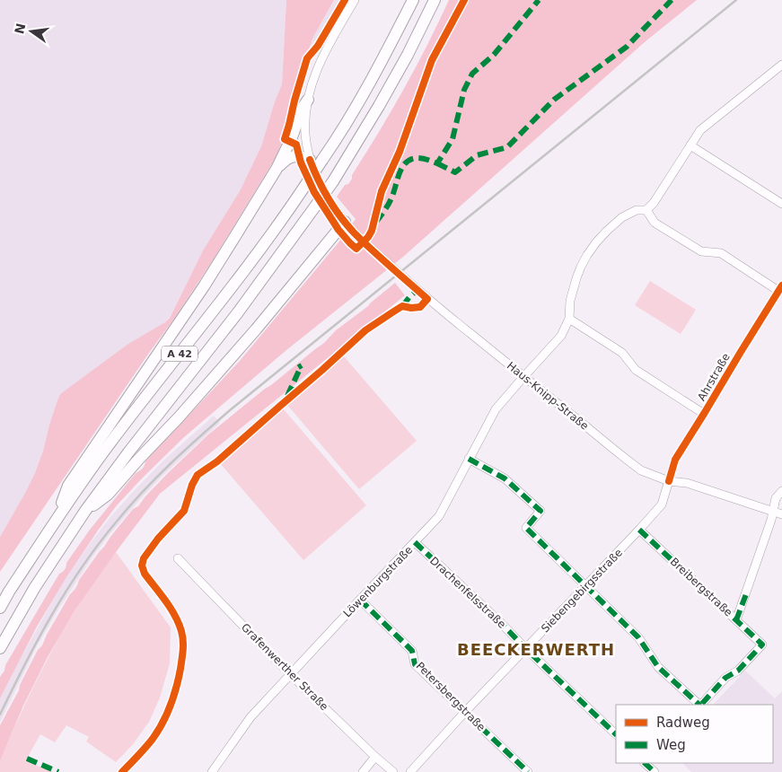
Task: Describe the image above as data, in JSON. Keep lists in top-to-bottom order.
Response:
{
  "streets": {
    "highway": ["A 42"],
    "street": [
      "Ahrstraße",
      "Haus-Knipp-Straße",
      "Löwenburgstraße",
      "Breibergstraße",
      "Siebengebirgsstraße",
      "Drachenfelsstraße",
      "Grafenwerther Straße",
      "Petersbergstraße"
    ]
  },
  "crossings": [
    ["Ahrstraße", "Haus-Knipp-Straße"],
    ["Ahrstraße", "Siebengebirgsstraße"],
    ["Haus-Knipp-Straße", "Löwenburgstraße"],
    ["Haus-Knipp-Straße", "Siebengebirgsstraße"],
    ["Löwenburgstraße", "Drachenfelsstraße"],
    ["Löwenburgstraße", "Grafenwerther Straße"],
    ["Löwenburgstraße", "Petersbergstraße"],
    ["Breibergstraße", "Siebengebirgsstraße"],
    ["Siebengebirgsstraße", "Drachenfelsstraße"],
    ["Siebengebirgsstraße", "Petersbergstraße"]
  ],
  "districts": ["BEECKERWERTH"],
  "legend": ["Radweg", "Weg"],
  "north": "left"
}
